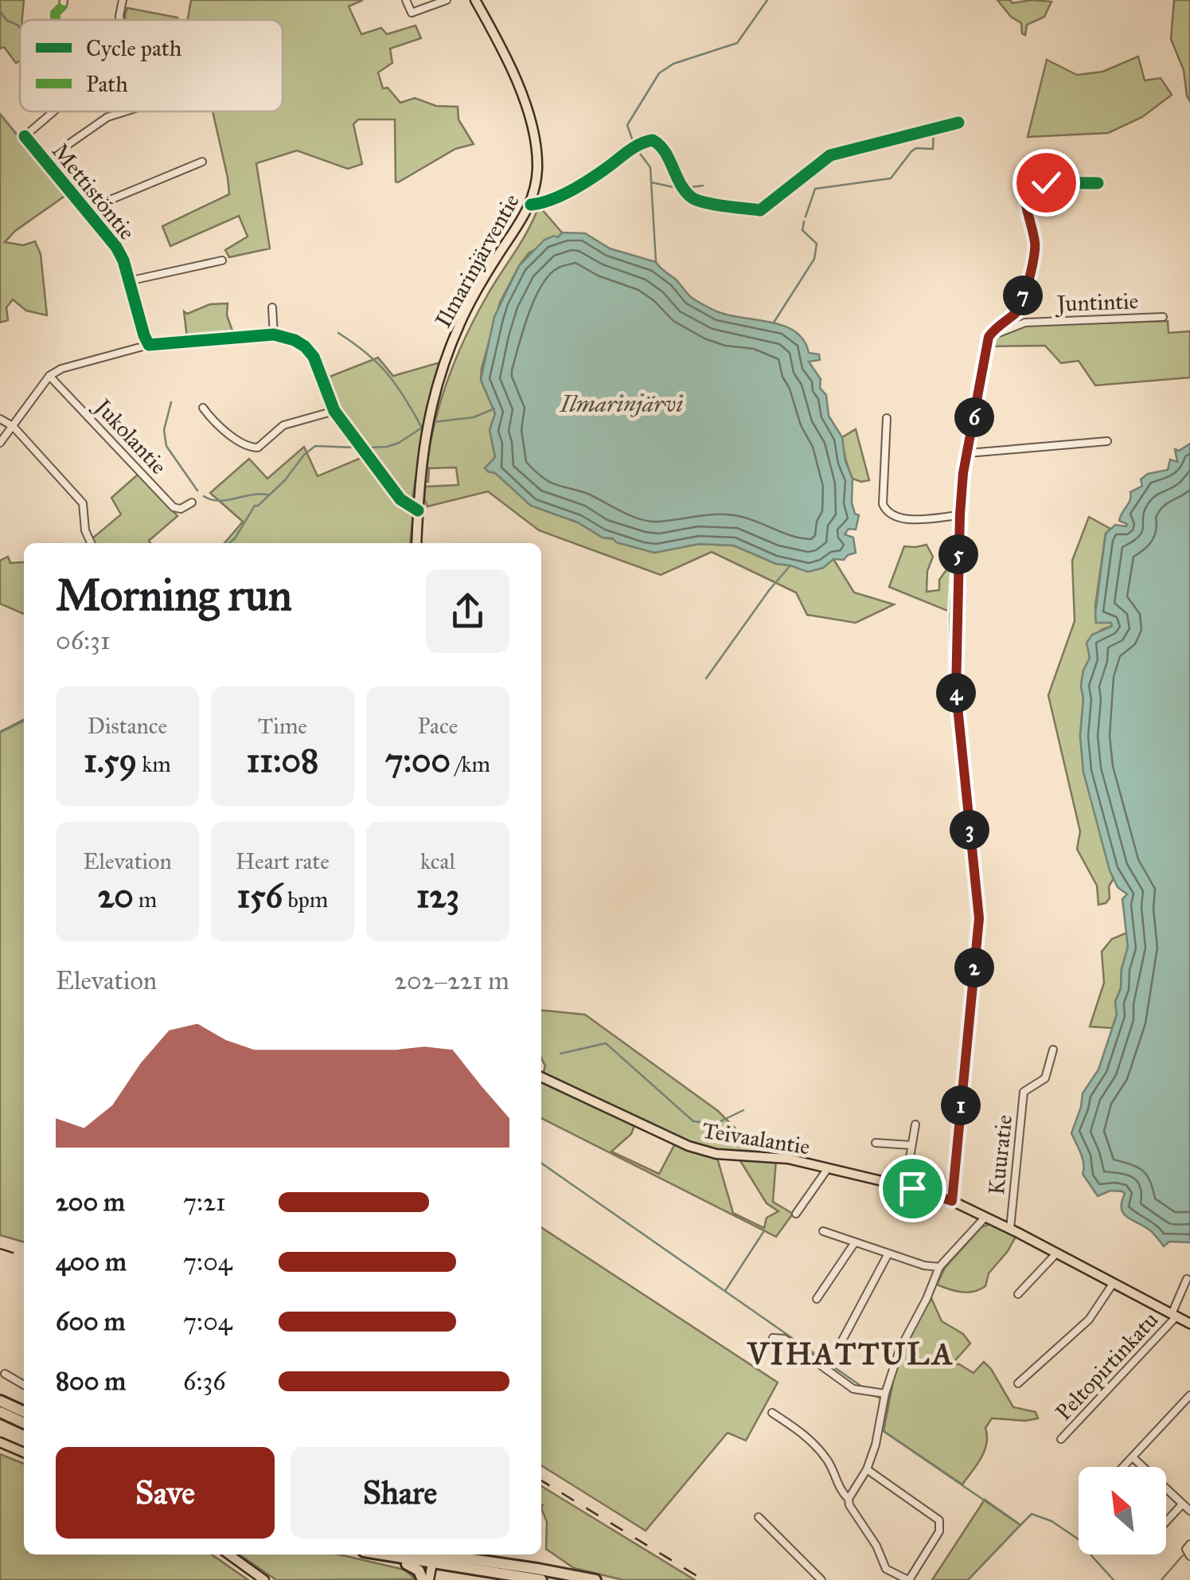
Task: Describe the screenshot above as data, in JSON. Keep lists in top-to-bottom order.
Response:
{
  "streets": {
    "main road": ["Ilmarinjärventie", "Teivaalantie"],
    "street": [
      "Mettistöntie",
      "Juntintie",
      "Jukolantie",
      "Kuuratie",
      "Peltopirtinkatu"
    ]
  },
  "crossings": [
    ["Teivaalantie", "Kuuratie"],
    ["Teivaalantie", "Peltopirtinkatu"]
  ],
  "districts": ["VIHATTULA"],
  "water": ["Ilmarinjärvi"],
  "legend": ["Cycle path", "Path"],
  "north": "top left",
  "page": {
    "pins": [
      "7",
      "6",
      "5",
      "4",
      "3",
      "2",
      "1"
    ],
    "heading": ["Morning run", "06:31"],
    "stats": [
      ["Distance", "1.59 km"],
      ["Time", "11:08"],
      ["Pace", "7:00 /km"],
      ["Elevation", "20 m"],
      ["Heart rate", "156 bpm"],
      ["kcal", "123"]
    ],
    "chart": ["Elevation", "202–221 m"],
    "list": [
      {
        "name": "200 m",
        "note": "7:21"
      },
      {
        "name": "400 m",
        "note": "7:04"
      },
      {
        "name": "600 m",
        "note": "7:04"
      },
      {
        "name": "800 m",
        "note": "6:36"
      }
    ],
    "buttons": ["Save", "Share"]
  }
}
